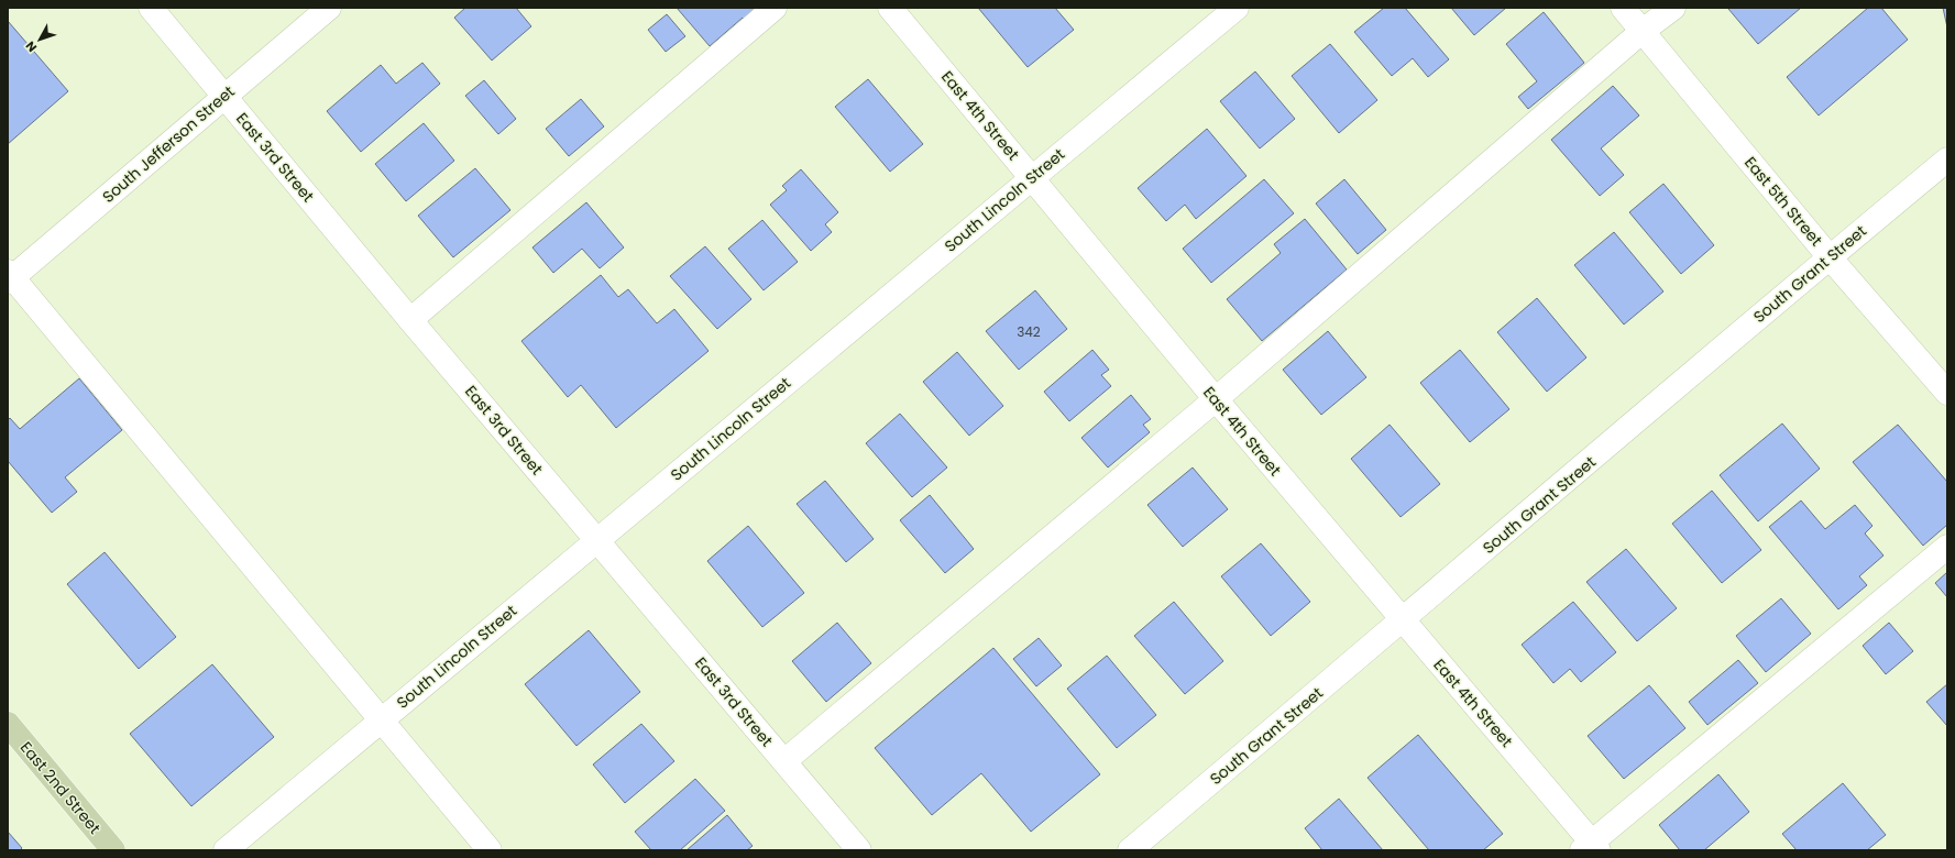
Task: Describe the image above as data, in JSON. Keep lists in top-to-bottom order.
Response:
{
  "streets": {
    "main road": ["East 2nd Street"],
    "street": [
      "East 4th Street",
      "South Jefferson Street",
      "East 3rd Street",
      "South Lincoln Street",
      "East 5th Street",
      "South Grant Street"
    ]
  },
  "crossings": [
    ["East 4th Street", "South Lincoln Street"],
    ["East 4th Street", "South Grant Street"],
    ["South Jefferson Street", "East 3rd Street"],
    ["East 3rd Street", "South Lincoln Street"],
    ["East 5th Street", "South Grant Street"]
  ],
  "house_numbers": ["342"],
  "north": "bottom left"
}
